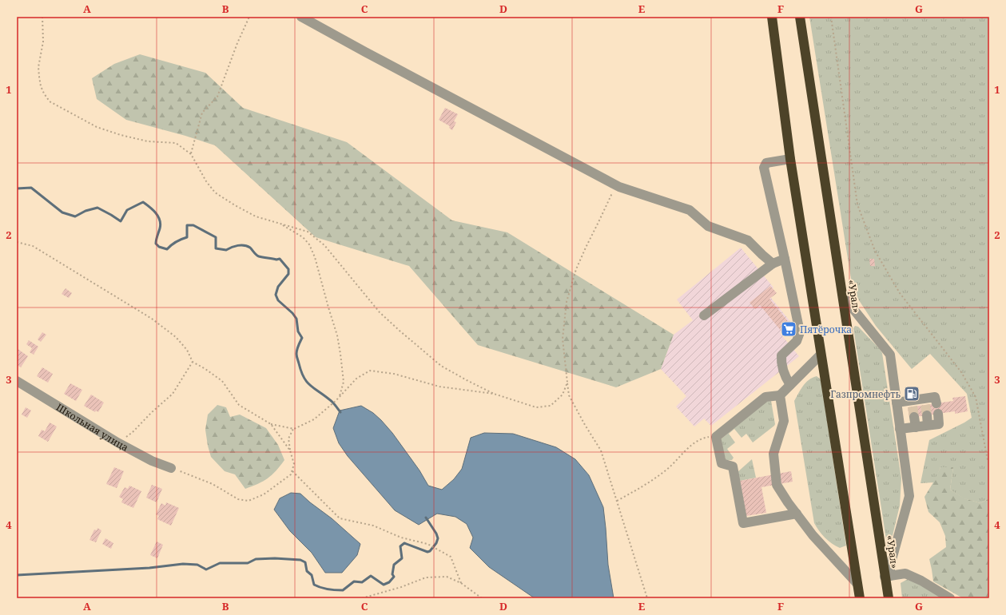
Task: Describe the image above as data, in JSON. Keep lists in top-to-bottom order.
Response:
{
  "streets": {
    "highway": ["«Урал»"],
    "street": ["Школьная улица"]
  },
  "places": {
    "supermarket": ["Пятёрочка"],
    "fuel station": ["Газпромнефть"]
  },
  "grid": {
    "columns": [
      "A",
      "B",
      "C",
      "D",
      "E",
      "F",
      "G"
    ],
    "rows": [
      "1",
      "2",
      "3",
      "4"
    ]
  }
}
